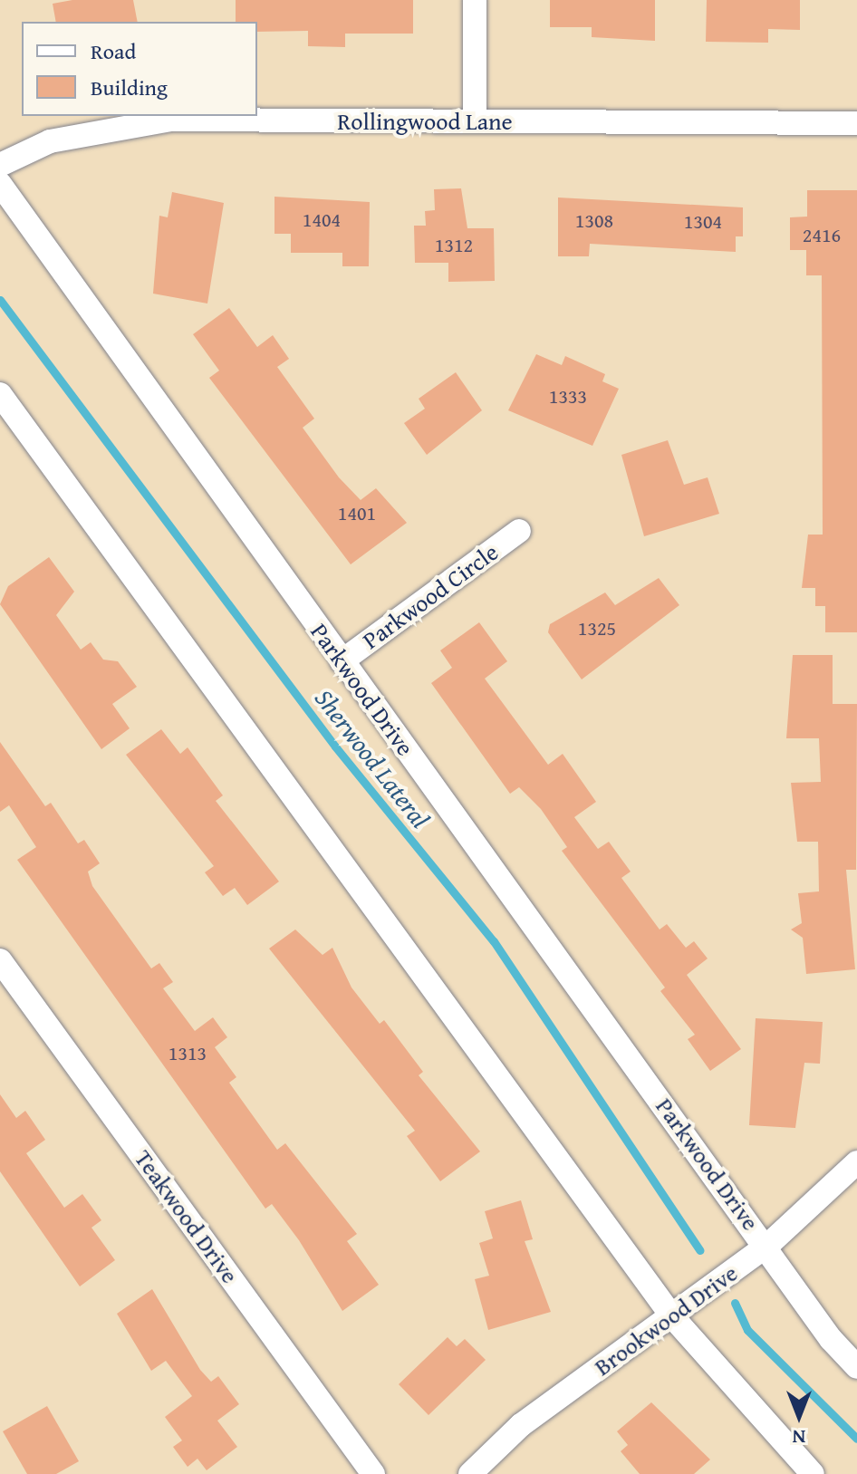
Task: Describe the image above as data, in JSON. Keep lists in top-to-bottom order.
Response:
{
  "streets": {
    "street": [
      "Rollingwood Lane",
      "Parkwood Circle",
      "Parkwood Drive",
      "Teakwood Drive",
      "Brookwood Drive"
    ]
  },
  "crossings": [
    ["Parkwood Circle", "Parkwood Drive"],
    ["Parkwood Drive", "Brookwood Drive"]
  ],
  "water": ["Sherwood Lateral"],
  "house_numbers": [
    "1404",
    "1308",
    "1304",
    "2416",
    "1312",
    "1333",
    "1401",
    "1325",
    "1313"
  ],
  "legend": ["Road", "Building"],
  "north": "bottom"
}
